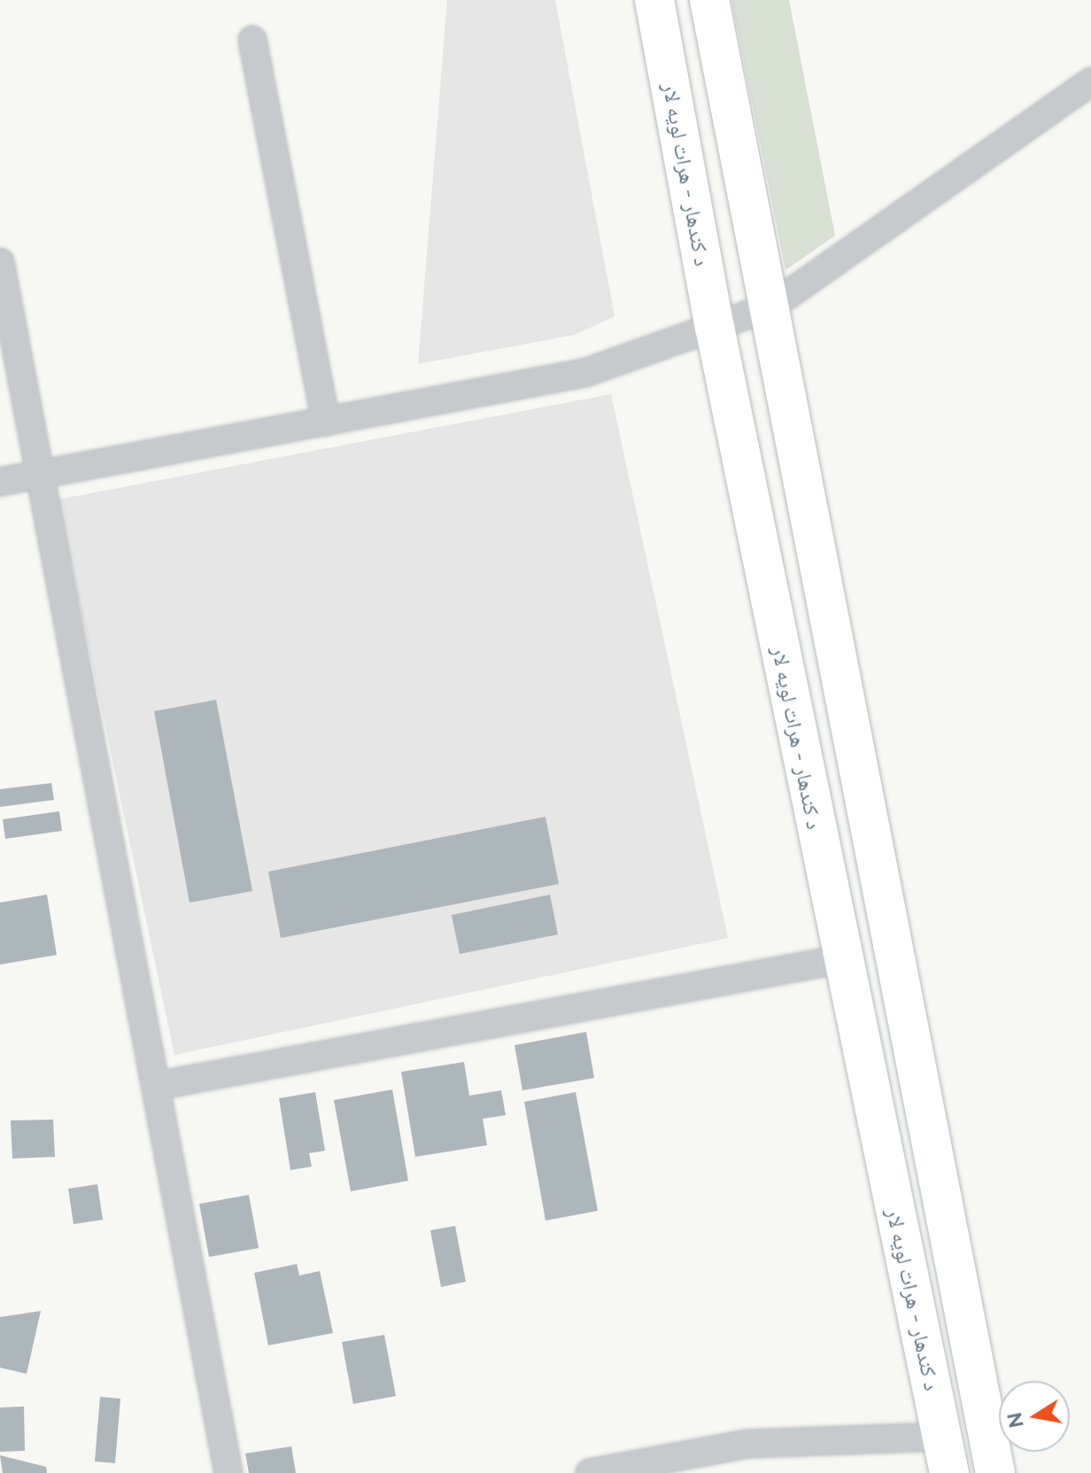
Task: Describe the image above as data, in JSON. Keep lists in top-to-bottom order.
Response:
{
  "streets": {
    "highway": ["د کندهار - هرات لويه لار"]
  },
  "north": "left"
}
